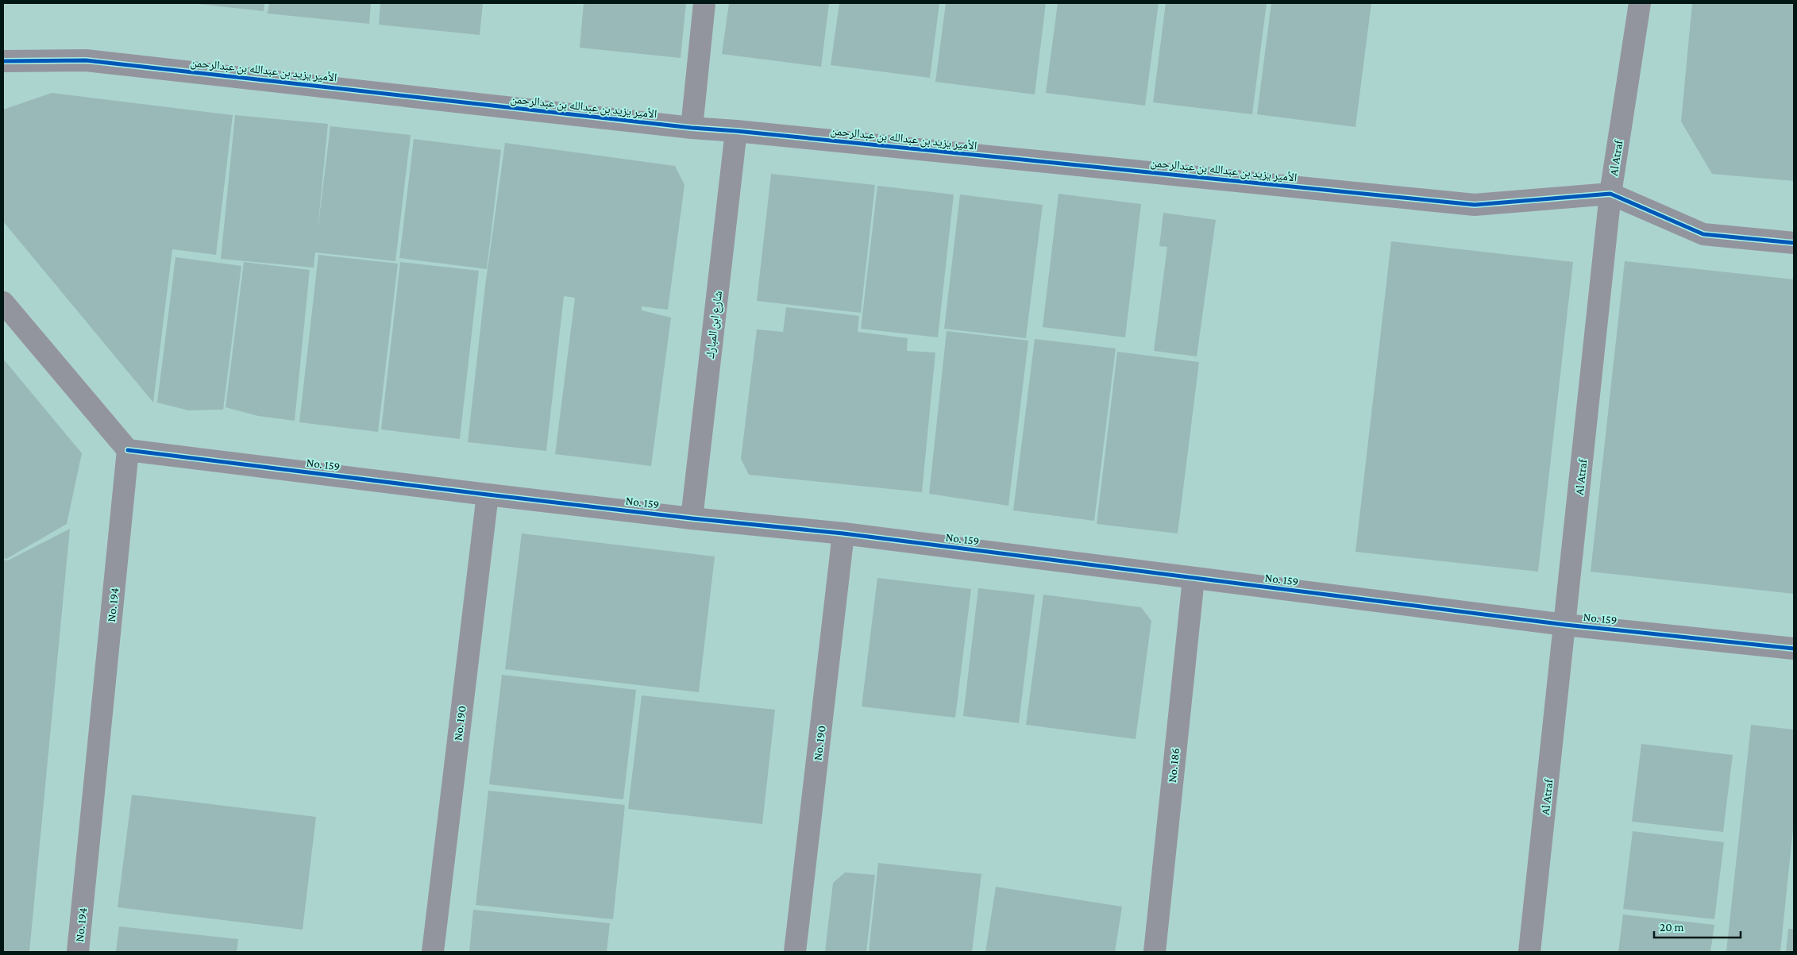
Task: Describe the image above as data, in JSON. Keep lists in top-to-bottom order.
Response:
{
  "streets": {
    "street": [
      "الأمير يزيد بن عبدالله بن عبدالرحمن",
      "Al Atraf",
      "شارع ابن المبارك",
      "No. 159",
      "No. 194",
      "No. 190",
      "No. 186"
    ]
  },
  "crossings": [
    ["الأمير يزيد بن عبدالله بن عبدالرحمن", "Al Atraf"],
    ["الأمير يزيد بن عبدالله بن عبدالرحمن", "شارع ابن المبارك"],
    ["Al Atraf", "No. 159"],
    ["شارع ابن المبارك", "No. 159"],
    ["No. 159", "No. 194"],
    ["No. 159", "No. 190"],
    ["No. 159", "No. 186"]
  ],
  "scale_bar": "20 m"
}
